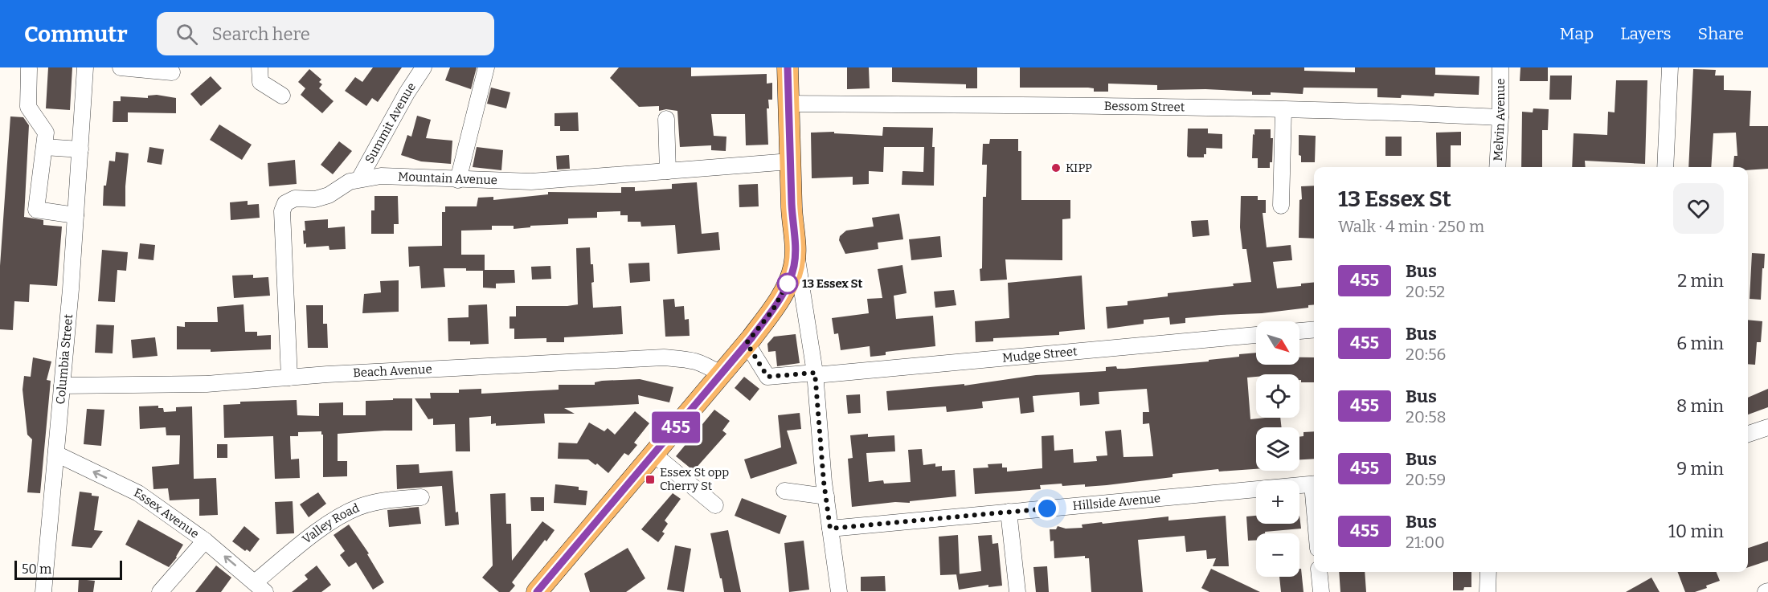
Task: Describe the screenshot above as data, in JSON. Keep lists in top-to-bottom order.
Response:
{
  "streets": {
    "street": [
      "Bessom Street",
      "Melvin Avenue",
      "Summit Avenue",
      "Mountain Avenue",
      "Mudge Street",
      "Columbia Street",
      "Beach Avenue",
      "Hillside Avenue",
      "Essex Avenue",
      "Valley Road"
    ]
  },
  "crossings": [
    ["Bessom Street", "Melvin Avenue"],
    ["Summit Avenue", "Mountain Avenue"],
    ["Mountain Avenue", "Beach Avenue"],
    ["Columbia Street", "Beach Avenue"],
    ["Columbia Street", "Essex Avenue"],
    ["Essex Avenue", "Valley Road"]
  ],
  "one_way": ["Essex Avenue"],
  "places": {
    "other": ["KIPP", "13 Essex St"],
    "transit": ["Essex St opp Cherry St"]
  },
  "lines": ["bus line 455"],
  "scale_bar": "50 m",
  "north": "bottom right",
  "page": {
    "header": "Commutr",
    "search": "Search here",
    "nav": ["Map", "Layers", "Share"],
    "on_map": "455",
    "heading": ["13 Essex St", "Walk · 4 min · 250 m"],
    "list": [
      {
        "mark": "455",
        "name": "Bus",
        "note": "20:52",
        "value": "2 min"
      },
      {
        "mark": "455",
        "name": "Bus",
        "note": "20:56",
        "value": "6 min"
      },
      {
        "mark": "455",
        "name": "Bus",
        "note": "20:58",
        "value": "8 min"
      },
      {
        "mark": "455",
        "name": "Bus",
        "note": "20:59",
        "value": "9 min"
      },
      {
        "mark": "455",
        "name": "Bus",
        "note": "21:00",
        "value": "10 min"
      }
    ],
    "map_buttons": ["+", "−"],
    "scale": "50 m"
  }
}
